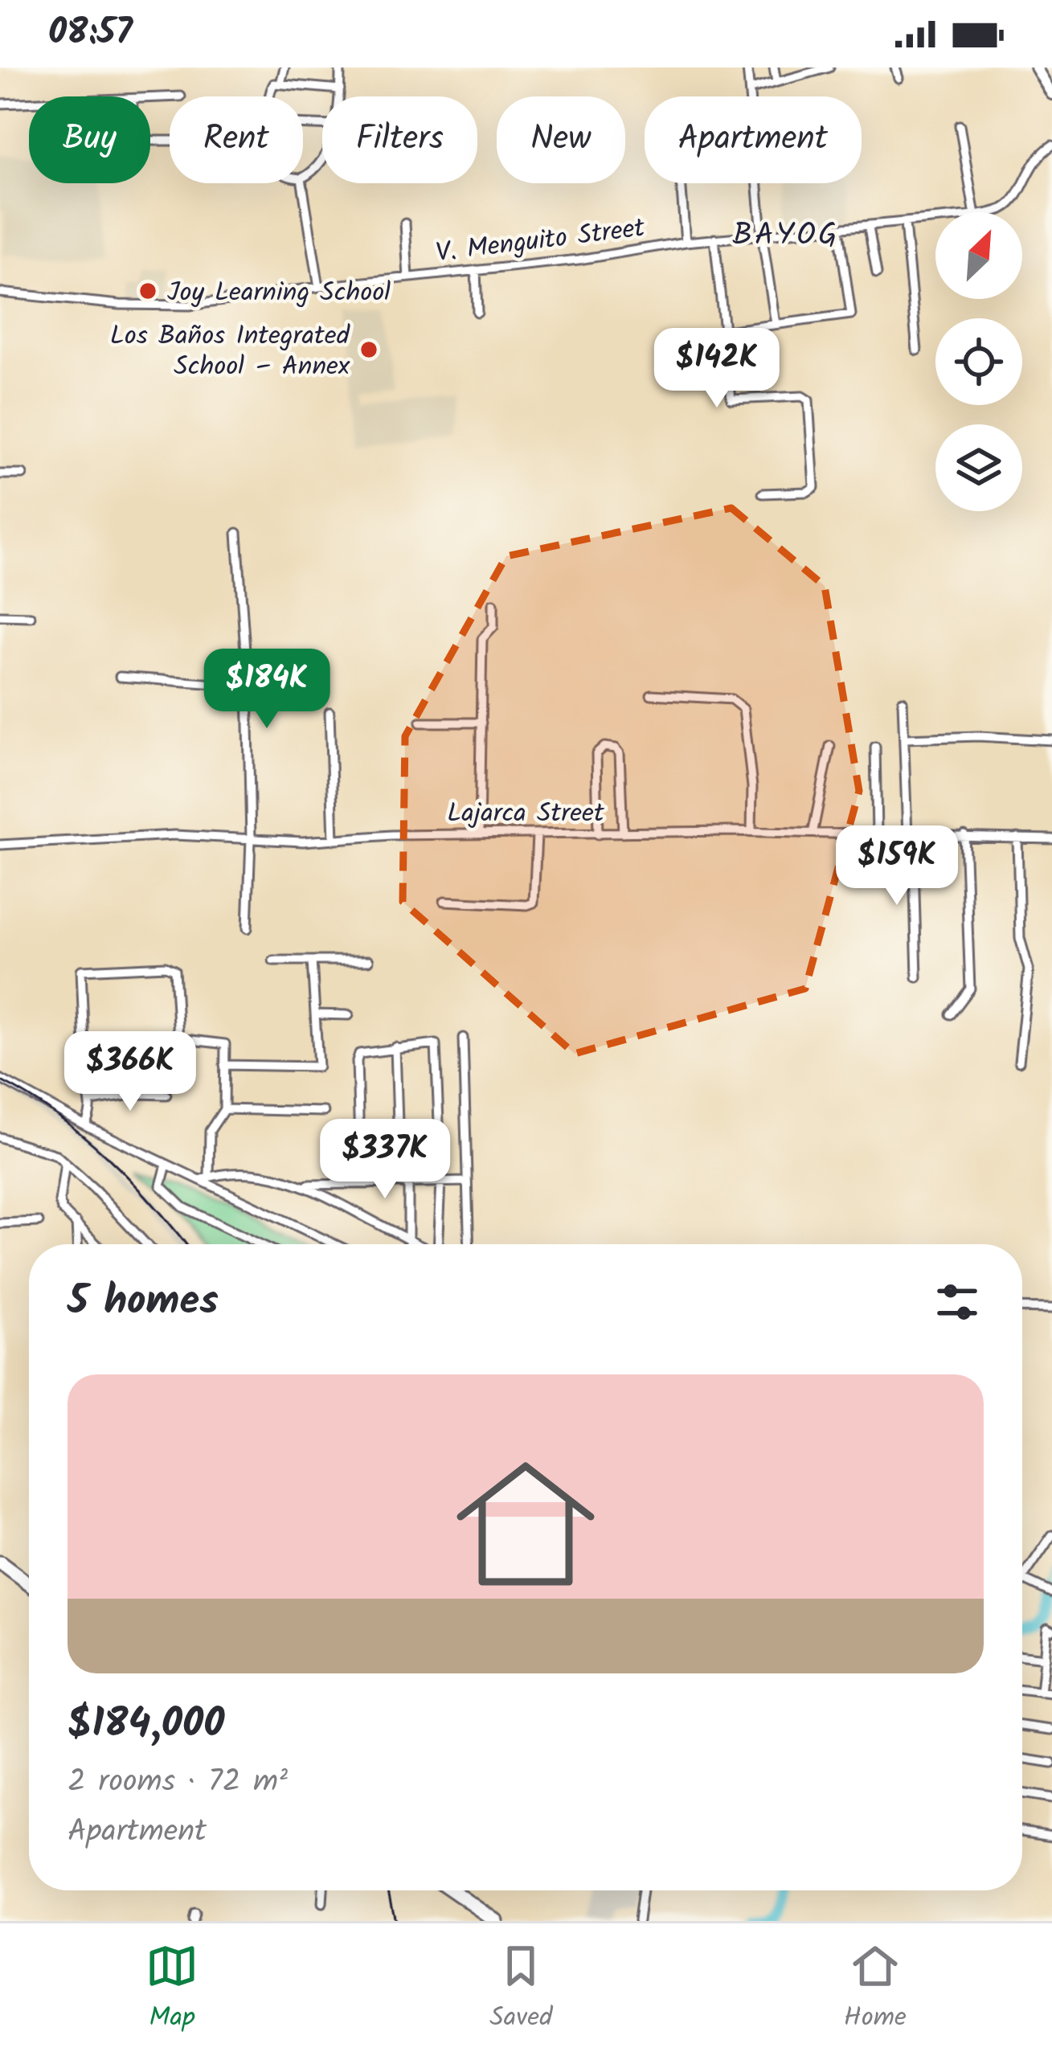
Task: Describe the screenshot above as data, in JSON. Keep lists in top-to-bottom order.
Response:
{
  "streets": {
    "street": ["V. Menguito Street", "Lajarca Street"]
  },
  "districts": ["BAYOG"],
  "places": ["Joy Learning School", "Los Baños Integrated School – Annex"],
  "north": "top right",
  "page": {
    "status": "08:57",
    "chip": [
      "Buy",
      "Rent",
      "Filters",
      "New",
      "Apartment"
    ],
    "price": [
      "$142K",
      "$184K",
      "$159K",
      "$366K",
      "$337K"
    ],
    "heading": "5 homes",
    "list": [
      {
        "name": "$184,000",
        "note": "2 rooms · 72 m² · Apartment"
      }
    ],
    "tabs": ["Map", "Saved", "Home"]
  }
}
